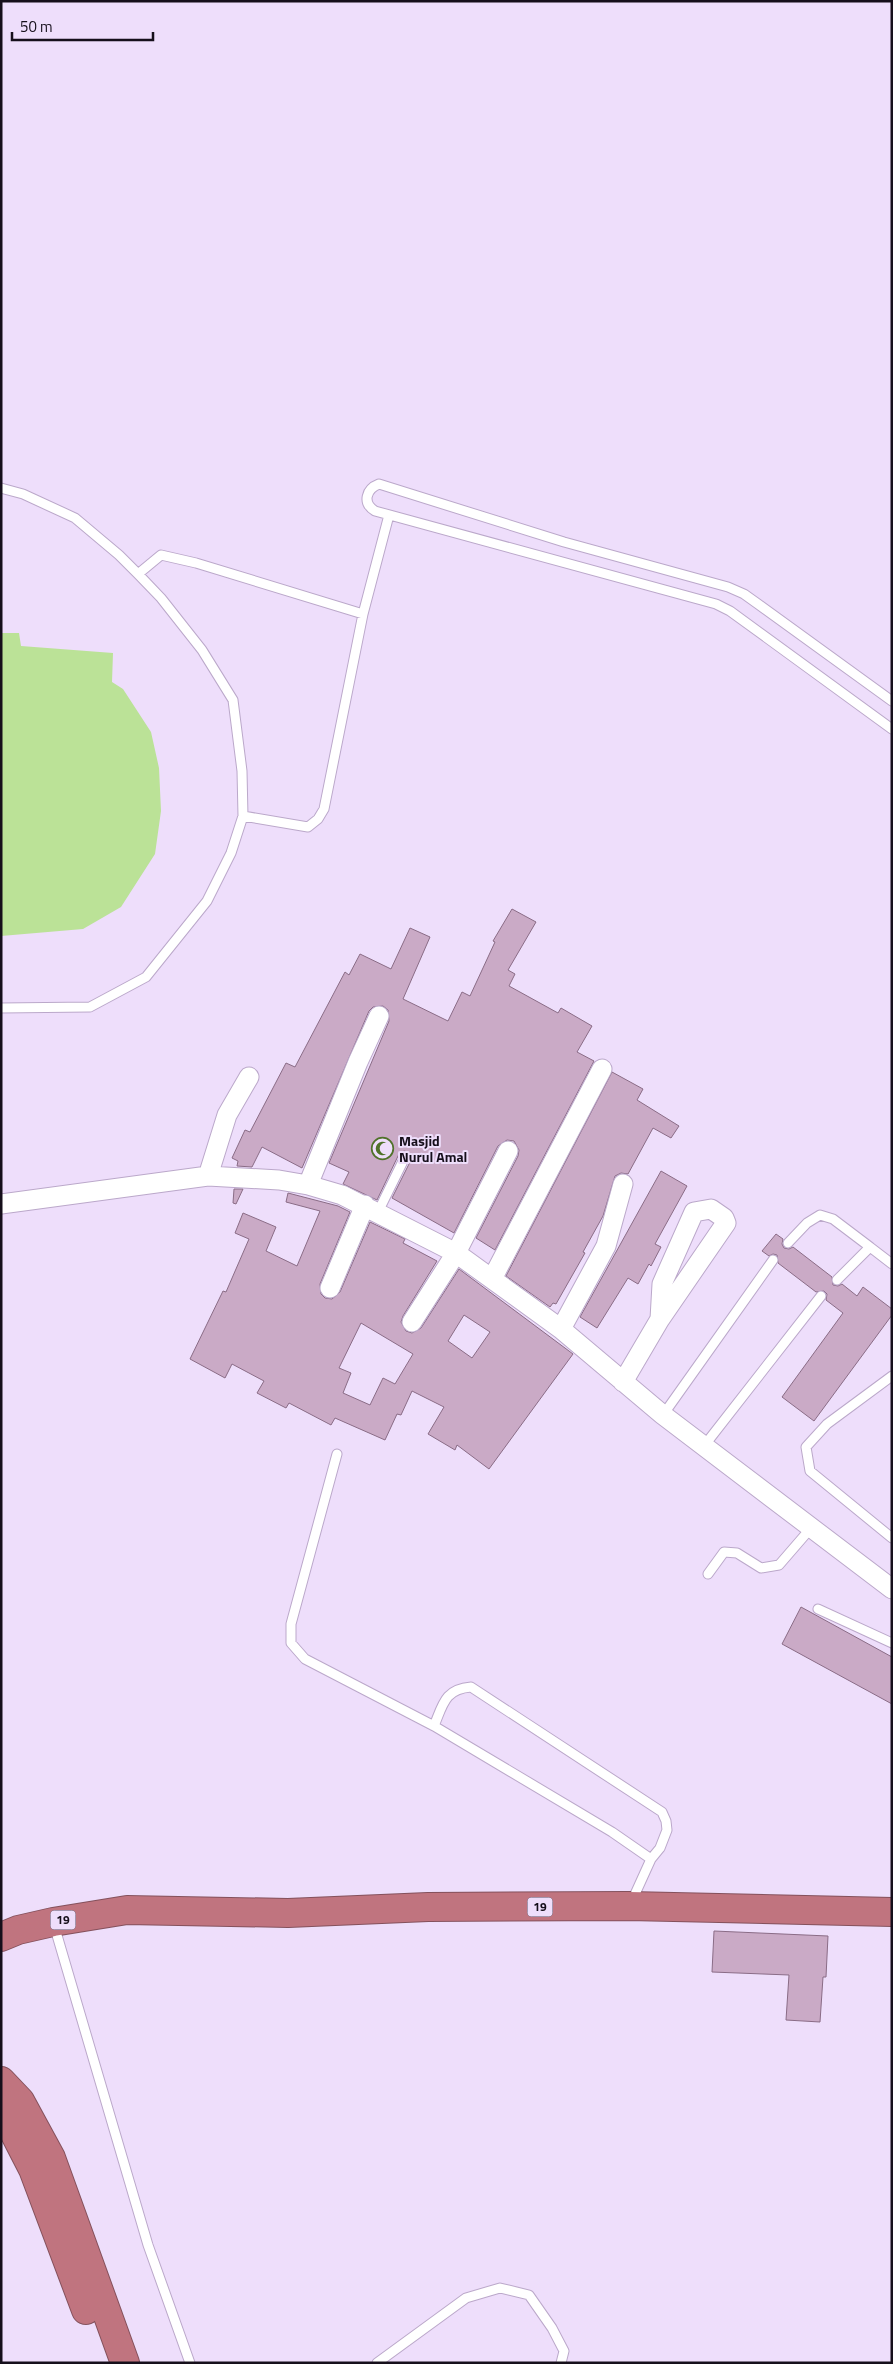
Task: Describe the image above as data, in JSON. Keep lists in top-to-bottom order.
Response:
{
  "streets": {
    "highway": ["19"]
  },
  "places": {
    "mosque": ["Masjid Nurul Amal"]
  },
  "scale_bar": "50 m"
}
